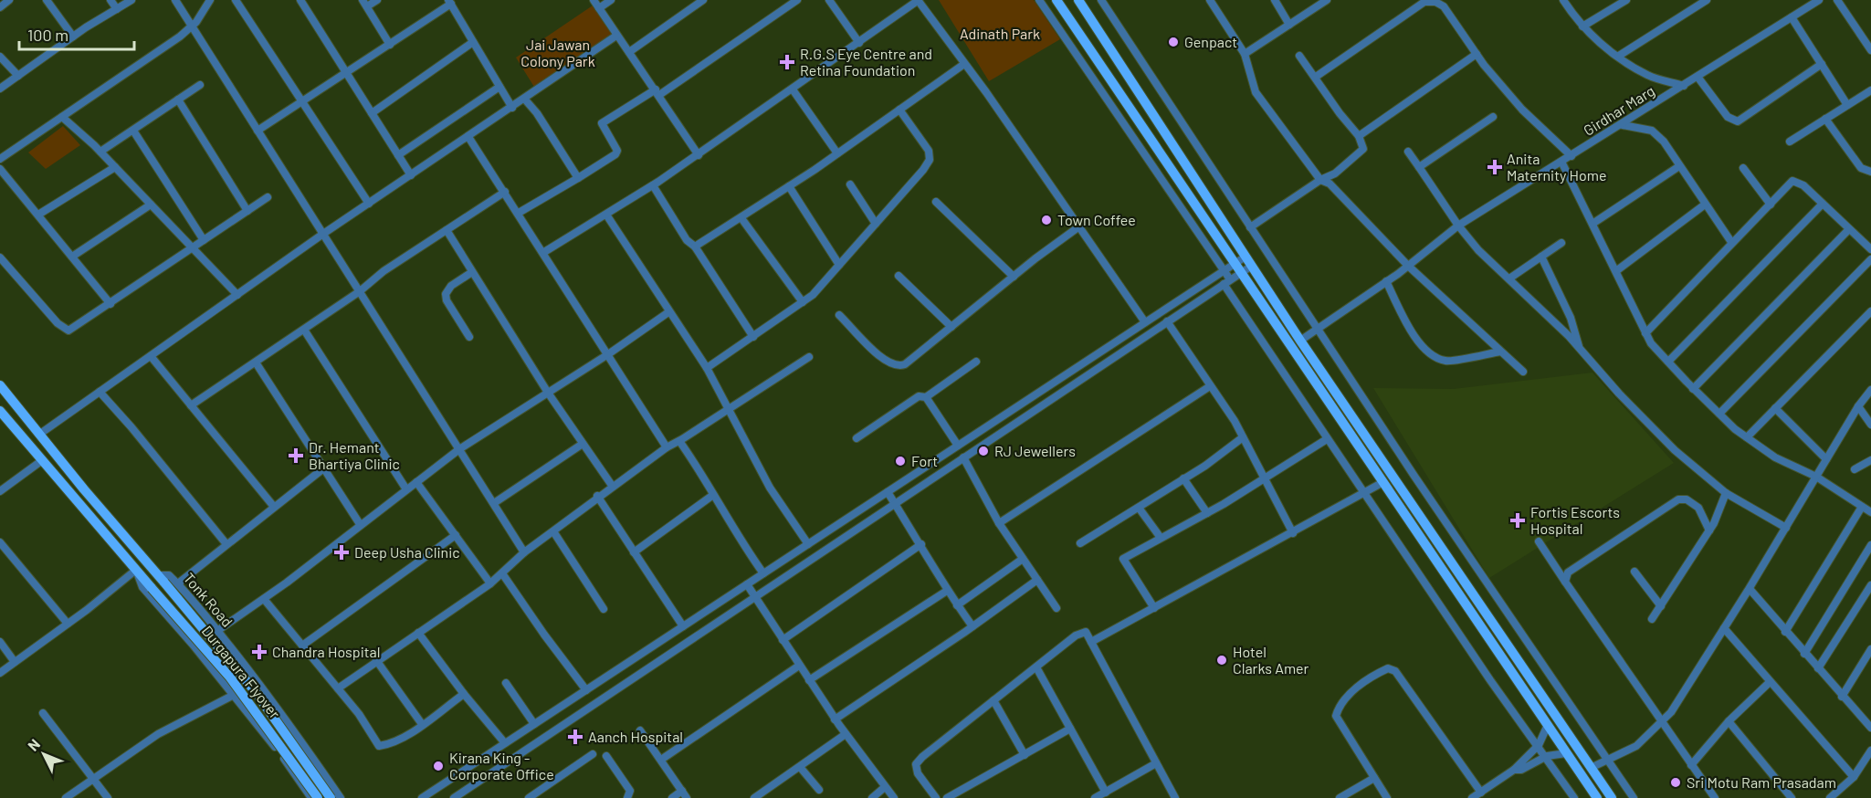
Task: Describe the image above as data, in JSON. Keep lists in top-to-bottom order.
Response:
{
  "streets": {
    "main road": ["Tonk Road", "Durgapura Flyover"],
    "street": ["Girdhar Marg"]
  },
  "crossings": [
    ["Tonk Road", "Durgapura Flyover"]
  ],
  "parks": ["Adinath Park", "Jai Jawan Colony Park"],
  "places": {
    "other": [
      "Genpact",
      "Town Coffee",
      "RJ Jewellers",
      "Fort",
      "Hotel Clarks Amer",
      "Kirana King - Corporate Office",
      "Sri Motu Ram Prasadam"
    ],
    "health": [
      "R.G.S Eye Centre and Retina Foundation",
      "Anita Maternity Home",
      "Dr. Hemant Bhartiya Clinic",
      "Fortis Escorts Hospital",
      "Deep Usha Clinic",
      "Chandra Hospital",
      "Aanch Hospital"
    ]
  },
  "scale_bar": "100 m",
  "north": "top left"
}
